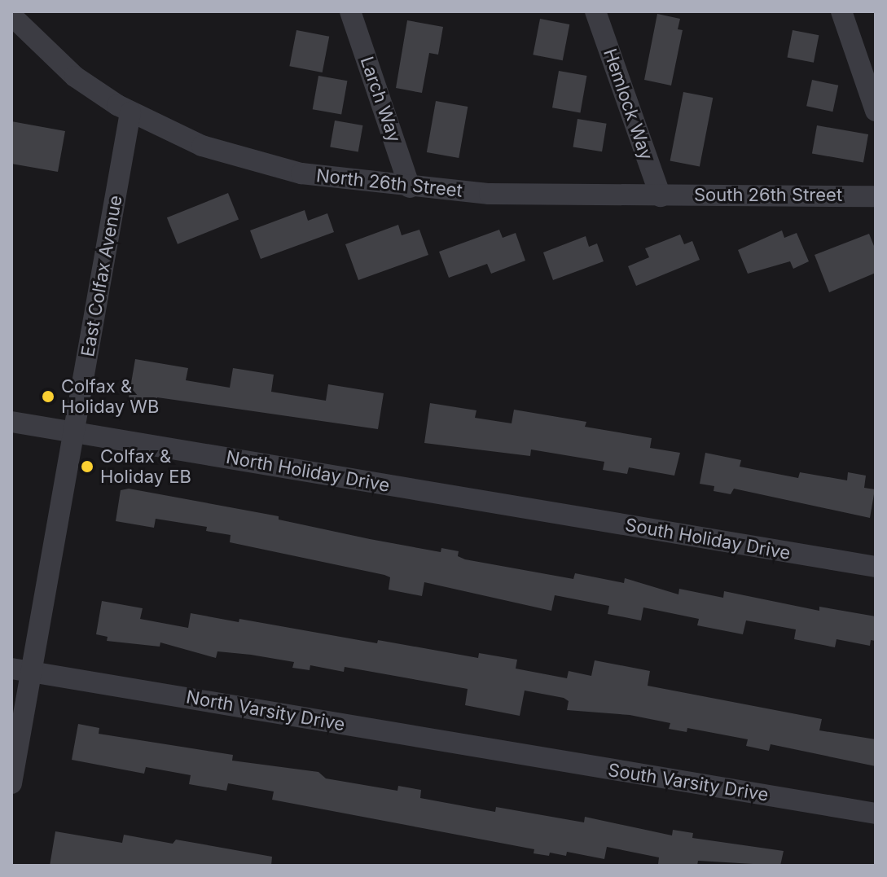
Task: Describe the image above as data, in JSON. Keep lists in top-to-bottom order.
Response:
{
  "streets": {
    "street": [
      "Larch Way",
      "Hemlock Way",
      "North 26th Street",
      "South 26th Street",
      "East Colfax Avenue",
      "North Holiday Drive",
      "South Holiday Drive",
      "North Varsity Drive",
      "South Varsity Drive"
    ]
  },
  "crossings": [
    ["Larch Way", "North 26th Street"],
    ["Hemlock Way", "North 26th Street"],
    ["Hemlock Way", "South 26th Street"],
    ["North 26th Street", "South 26th Street"],
    ["North 26th Street", "East Colfax Avenue"],
    ["East Colfax Avenue", "North Holiday Drive"],
    ["East Colfax Avenue", "North Varsity Drive"],
    ["North Holiday Drive", "South Holiday Drive"],
    ["North Varsity Drive", "South Varsity Drive"]
  ],
  "places": ["Colfax & Holiday WB", "Colfax & Holiday EB"]
}
